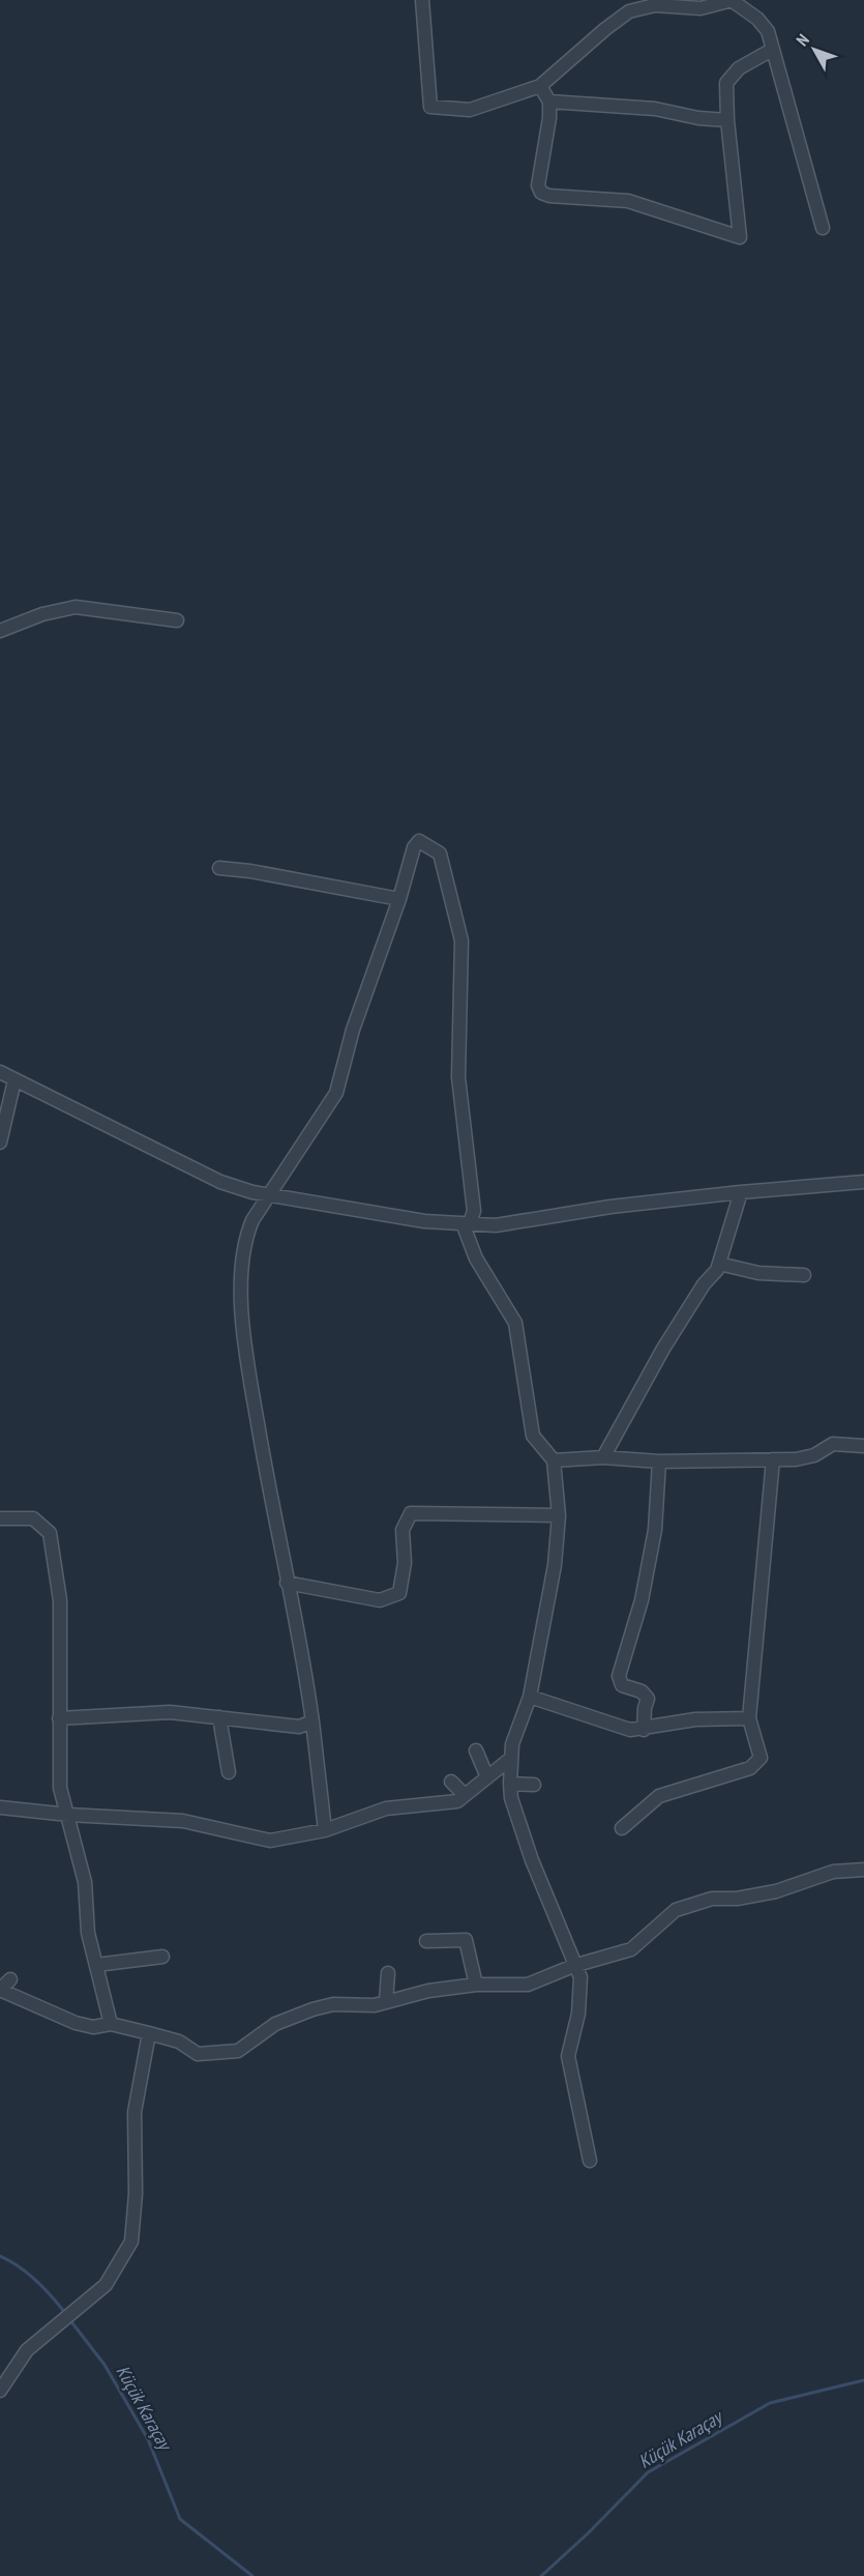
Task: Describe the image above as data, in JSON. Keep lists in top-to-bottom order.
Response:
{
  "water": ["Küçük Karaçay"],
  "north": "top left"
}
